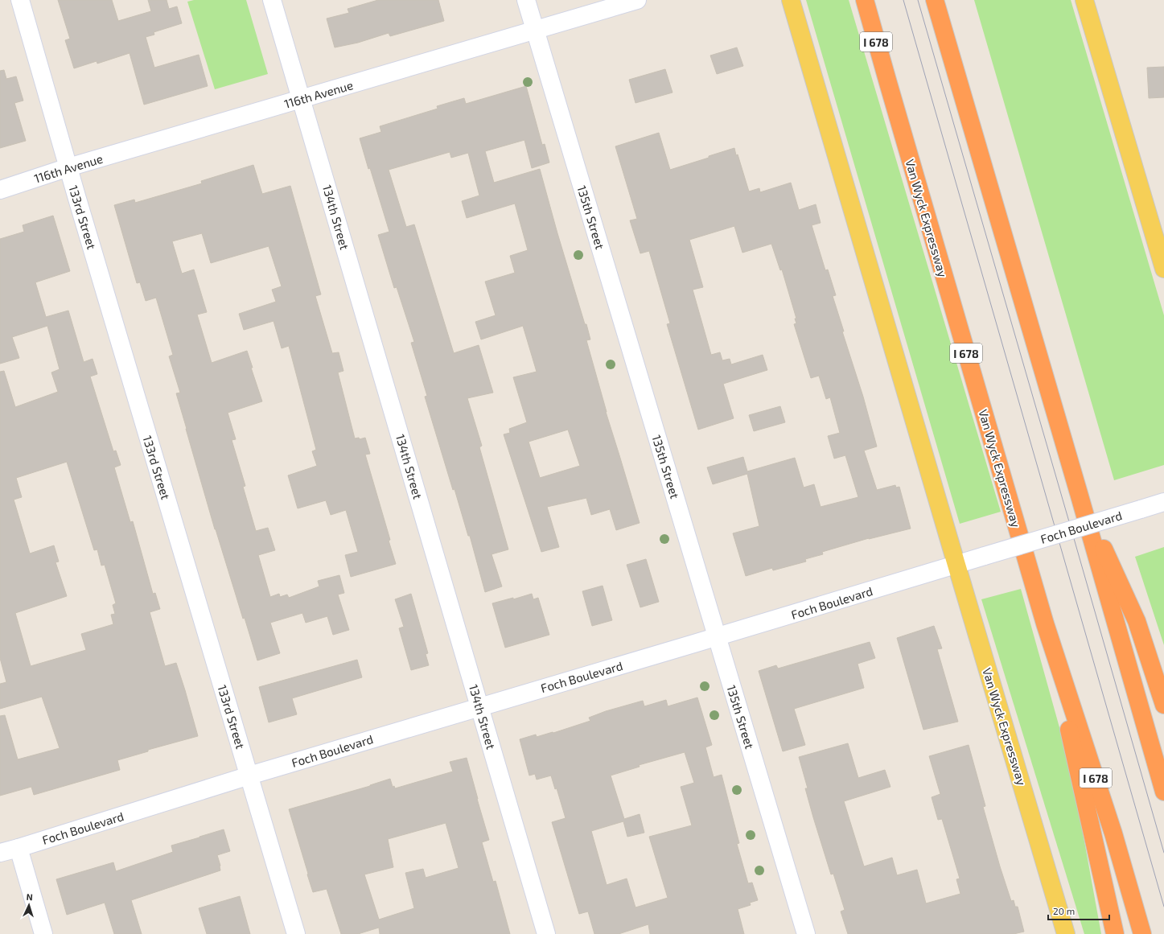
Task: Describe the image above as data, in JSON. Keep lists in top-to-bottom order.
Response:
{
  "streets": {
    "highway": ["I 678", "Van Wyck Expressway"],
    "street": [
      "116th Avenue",
      "133rd Street",
      "134th Street",
      "135th Street",
      "Foch Boulevard"
    ]
  },
  "crossings": [
    ["116th Avenue", "133rd Street"],
    ["116th Avenue", "134th Street"],
    ["116th Avenue", "135th Street"],
    ["133rd Street", "Foch Boulevard"],
    ["134th Street", "Foch Boulevard"],
    ["135th Street", "Foch Boulevard"],
    ["Van Wyck Expressway", "Foch Boulevard"]
  ],
  "scale_bar": "20 m",
  "north": "top"
}
